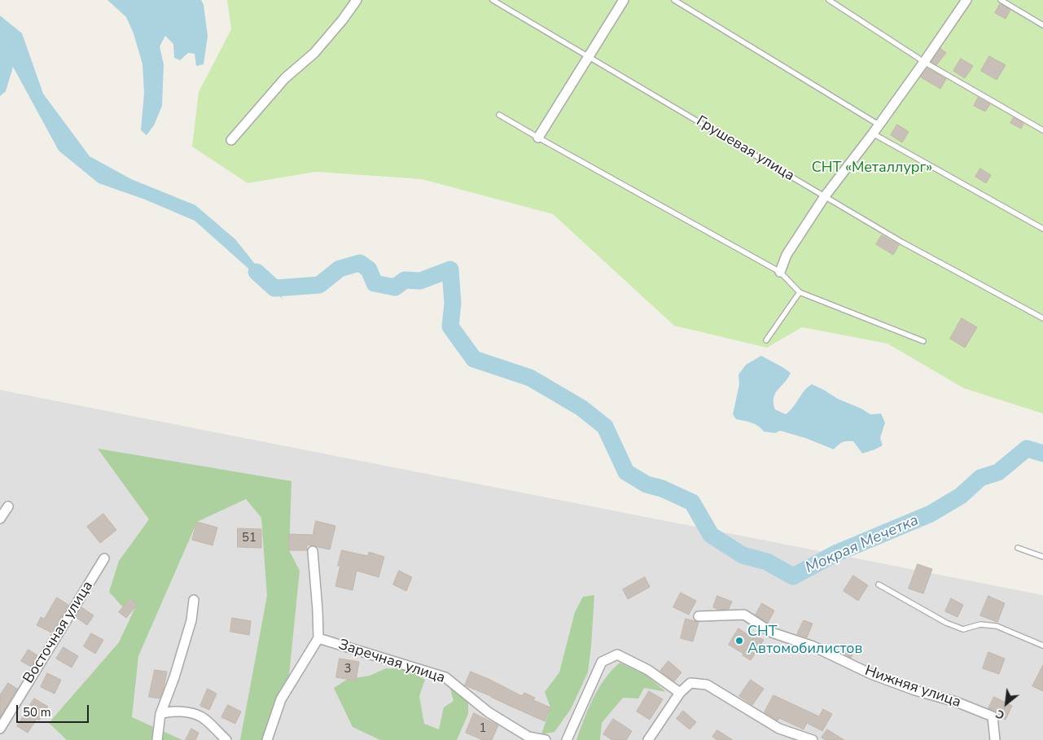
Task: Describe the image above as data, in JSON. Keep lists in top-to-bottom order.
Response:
{
  "streets": {
    "street": ["Восточная улица", "Заречная улица", "Нижняя улица"],
    "lane": ["Грушевая улица"]
  },
  "water": ["Мокрая Мечетка"],
  "parks": ["СНТ «Металлург»"],
  "places": ["СНТ Автомобилистов"],
  "house_numbers": ["51", "3", "1"],
  "scale_bar": "50 m",
  "north": "bottom left"
}
